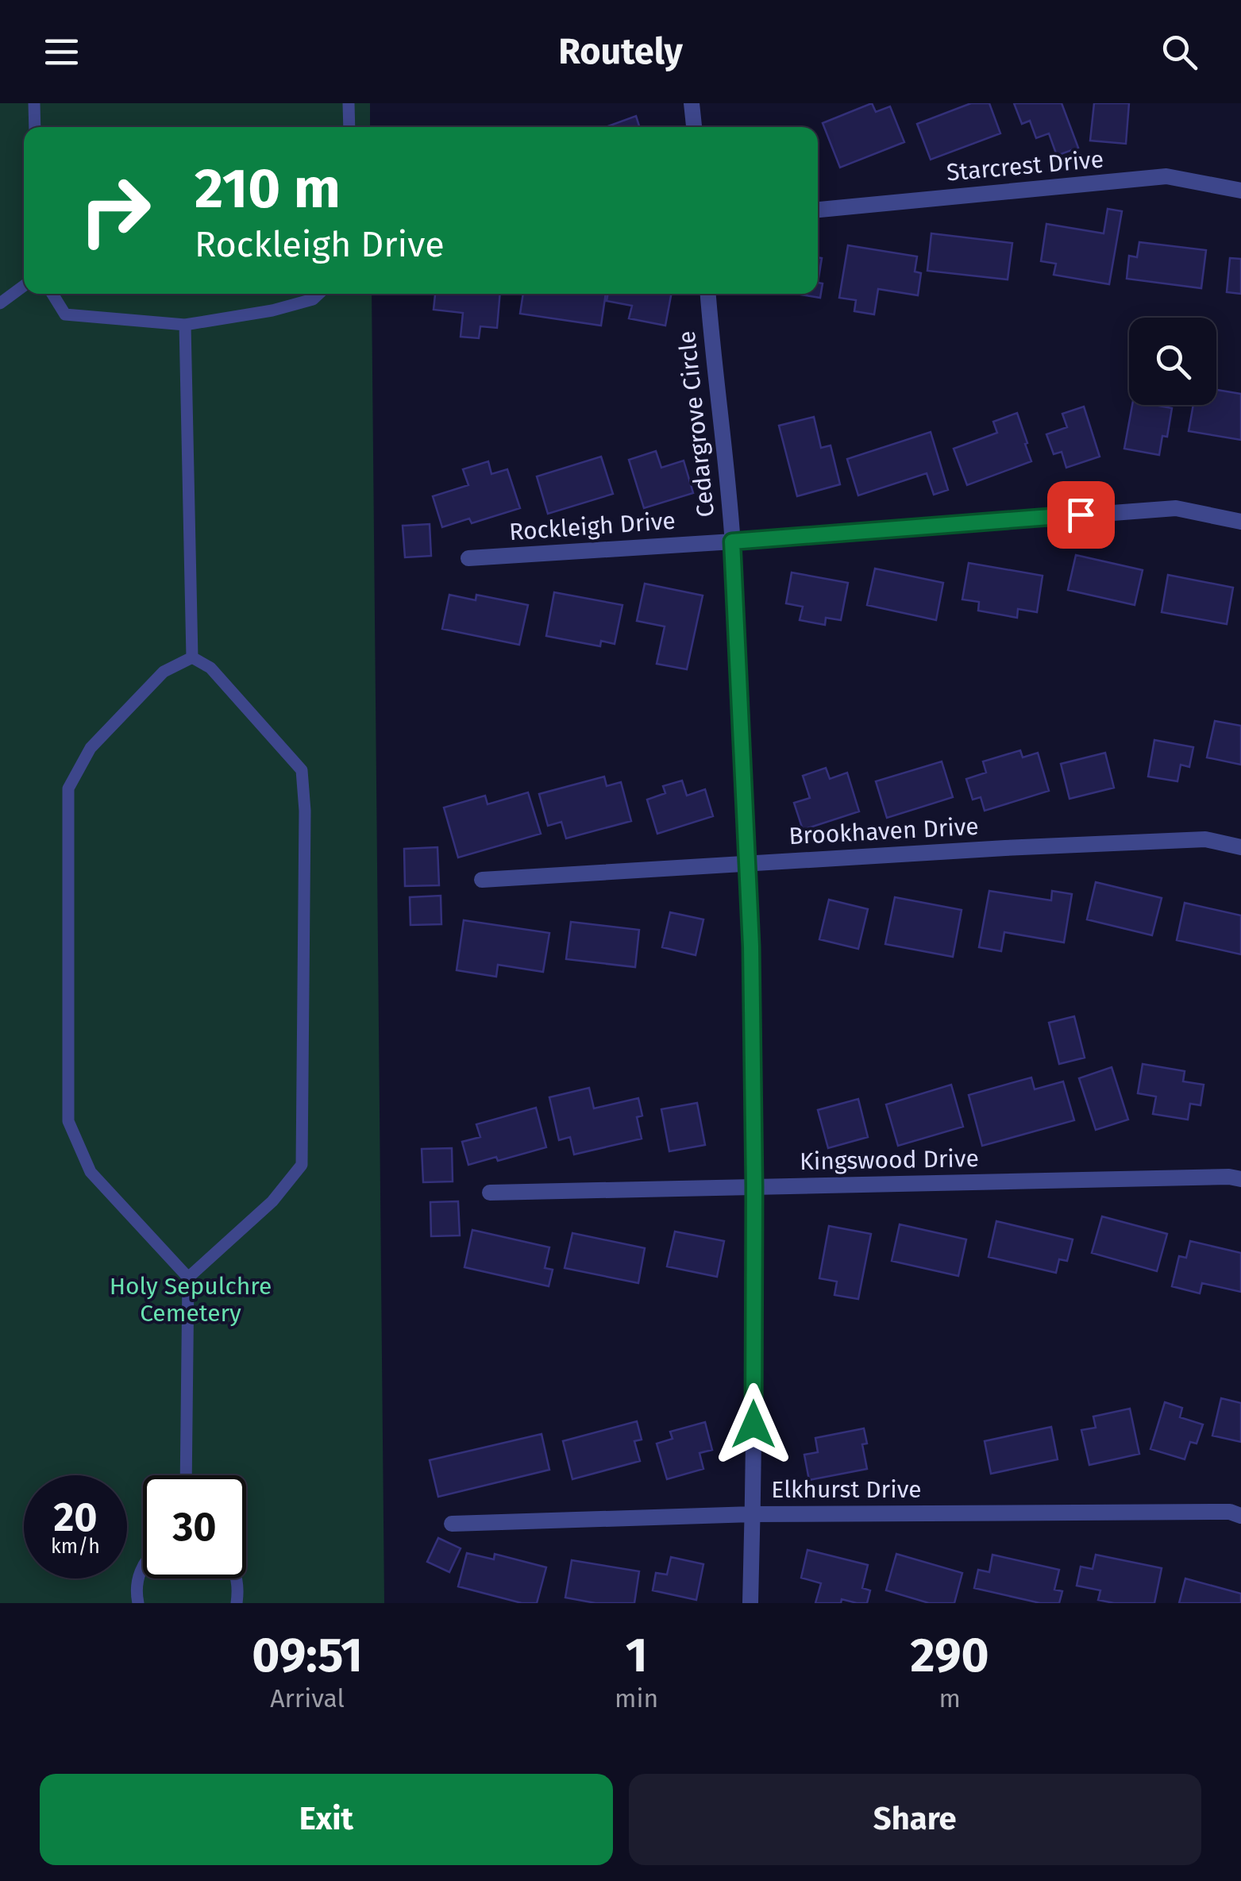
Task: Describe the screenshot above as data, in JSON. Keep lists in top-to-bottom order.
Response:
{
  "streets": {
    "street": [
      "Starcrest Drive",
      "Cedargrove Circle",
      "Rockleigh Drive",
      "Brookhaven Drive",
      "Kingswood Drive",
      "Elkhurst Drive"
    ]
  },
  "crossings": [
    ["Cedargrove Circle", "Rockleigh Drive"],
    ["Cedargrove Circle", "Brookhaven Drive"],
    ["Cedargrove Circle", "Kingswood Drive"],
    ["Cedargrove Circle", "Elkhurst Drive"]
  ],
  "parks": ["Holy Sepulchre Cemetery"],
  "page": {
    "header": "Routely",
    "turn": ["210 m", "Rockleigh Drive"],
    "speed": "20 km/h",
    "limit": "30",
    "eta": [
      "09:51",
      "Arrival",
      "1",
      "min",
      "290",
      "m"
    ],
    "buttons": ["Exit", "Share"]
  }
}
